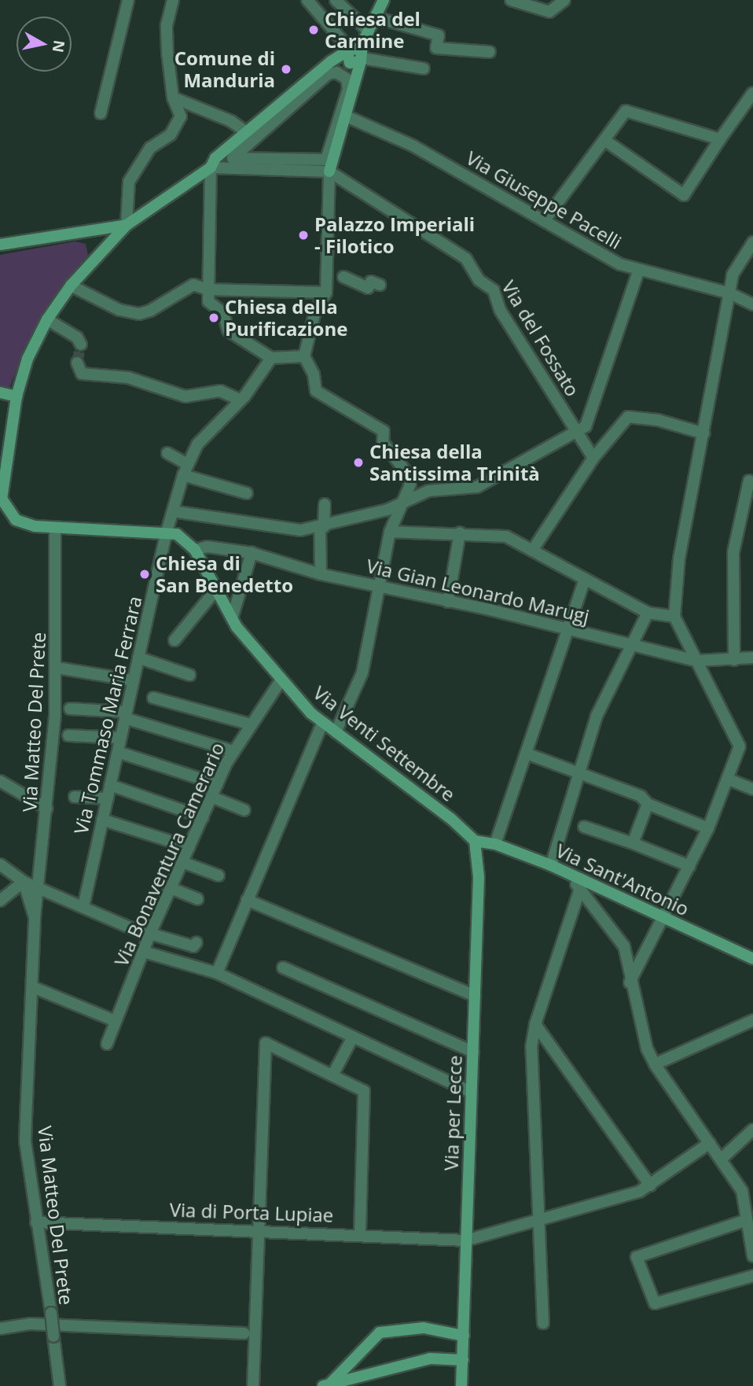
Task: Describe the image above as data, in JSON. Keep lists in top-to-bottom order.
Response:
{
  "streets": {
    "street": [
      "Via Giuseppe Pacelli",
      "Via del Fossato",
      "Via Gian Leonardo Marugj",
      "Via Tommaso Maria Ferrara",
      "Via Matteo Del Prete",
      "Via Venti Settembre",
      "Via Bonaventura Camerario",
      "Via Sant'Antonio",
      "Via per Lecce",
      "Via di Porta Lupiae"
    ]
  },
  "crossings": [
    ["Via Gian Leonardo Marugj", "Via Venti Settembre"],
    ["Via Tommaso Maria Ferrara", "Via Venti Settembre"],
    ["Via Matteo Del Prete", "Via Venti Settembre"],
    ["Via Matteo Del Prete", "Via di Porta Lupiae"],
    ["Via Venti Settembre", "Via Bonaventura Camerario"],
    ["Via Venti Settembre", "Via Sant'Antonio"],
    ["Via Venti Settembre", "Via per Lecce"],
    ["Via Sant'Antonio", "Via per Lecce"],
    ["Via per Lecce", "Via di Porta Lupiae"]
  ],
  "places": [
    "Chiesa del Carmine",
    "Comune di Manduria",
    "Palazzo Imperiali - Filotico",
    "Chiesa della Purificazione",
    "Chiesa della Santissima Trinità",
    "Chiesa di San Benedetto"
  ],
  "north": "right"
}
